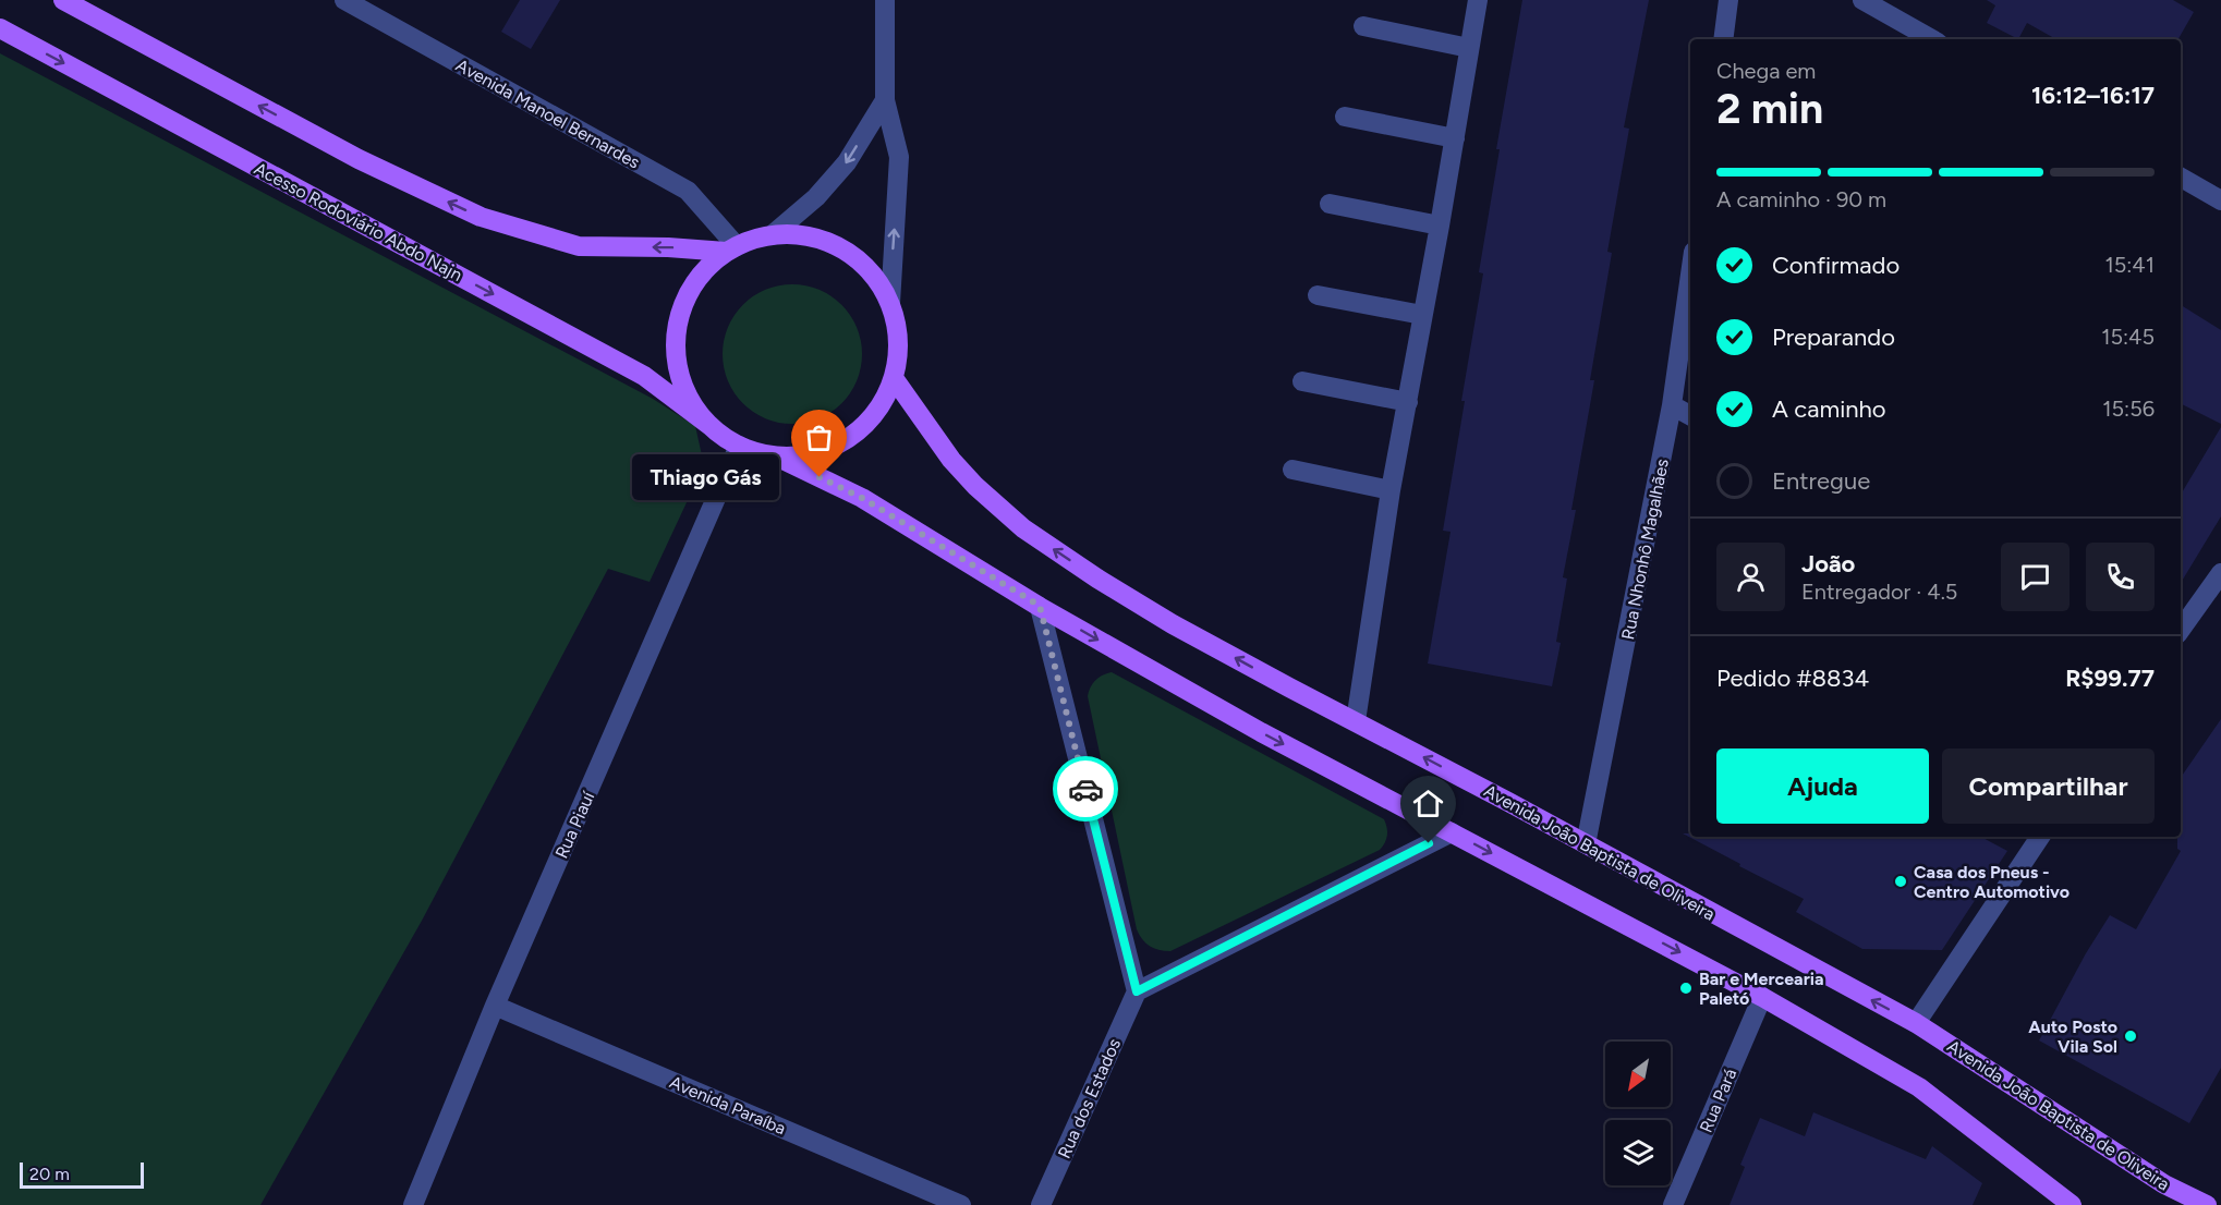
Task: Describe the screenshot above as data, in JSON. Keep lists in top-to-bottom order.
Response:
{
  "streets": {
    "main road": ["Acesso Rodoviário Abdo Najn", "Avenida João Baptista de Oliveira"],
    "street": [
      "Avenida Manoel Bernardes",
      "Rua Nhonhô Magalhães",
      "Rua Piauí",
      "Rua dos Estados",
      "Rua Pará",
      "Avenida Paraíba"
    ]
  },
  "crossings": [
    ["Avenida Manoel Bernardes", "Acesso Rodoviário Abdo Najn"],
    ["Avenida Manoel Bernardes", "Rua Piauí"],
    ["Avenida Manoel Bernardes", "Avenida João Baptista de Oliveira"],
    ["Acesso Rodoviário Abdo Najn", "Rua Piauí"],
    ["Acesso Rodoviário Abdo Najn", "Avenida João Baptista de Oliveira"],
    ["Rua Nhonhô Magalhães", "Avenida João Baptista de Oliveira"],
    ["Rua Piauí", "Avenida João Baptista de Oliveira"],
    ["Rua Piauí", "Avenida Paraíba"]
  ],
  "places": [
    "Thiago Gás",
    "Casa dos Pneus - Centro Automotivo",
    "Bar e Mercearia Paletó",
    "Auto Posto Vila Sol"
  ],
  "scale_bar": "20 m",
  "north": "bottom left",
  "page": {
    "heading": ["2 min", "Chega em", "16:12–16:17"],
    "panel": [
      "João",
      "Entregador · 4.5",
      "Pedido #8834",
      "R$99.77"
    ],
    "bar": "A caminho · 90 m",
    "list": [
      ["Confirmado", "15:41"],
      ["Preparando", "15:45"],
      ["A caminho", "15:56"],
      "Entregue"
    ],
    "bubble": "Thiago Gás",
    "buttons": ["Ajuda", "Compartilhar"],
    "scale": "20 m"
  }
}
